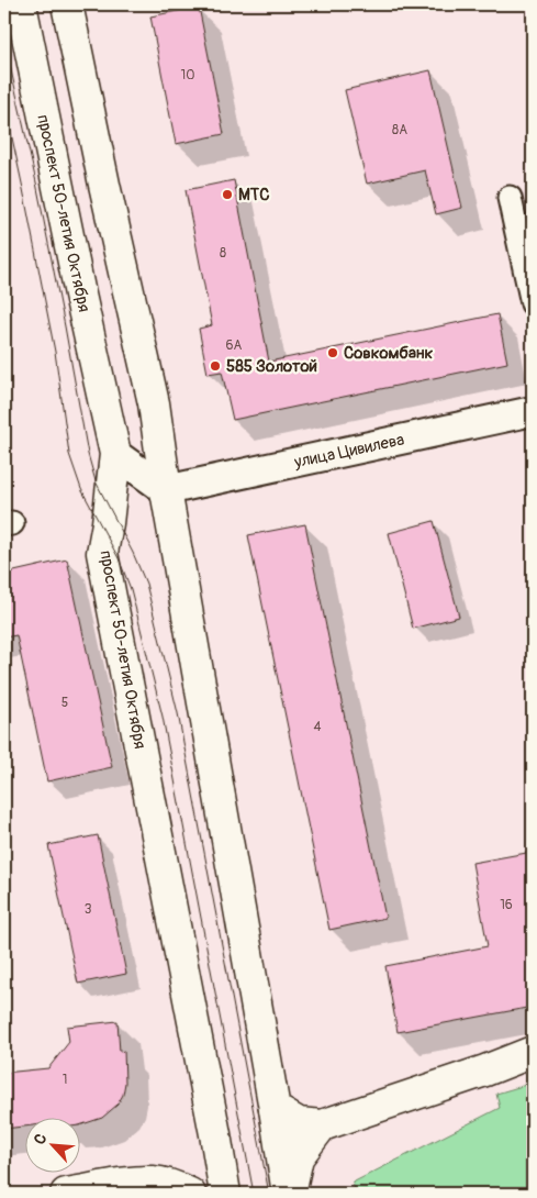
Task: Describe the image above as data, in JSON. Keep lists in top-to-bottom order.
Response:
{
  "streets": {
    "main road": ["проспект 50-летия Октября"],
    "street": ["улица Цивилева"]
  },
  "places": ["МТС", "Совкомбанк", "585 Золотой"],
  "house_numbers": [
    "10",
    "8А",
    "8",
    "6А",
    "5",
    "4",
    "16",
    "3",
    "1"
  ],
  "north": "top left"
}
